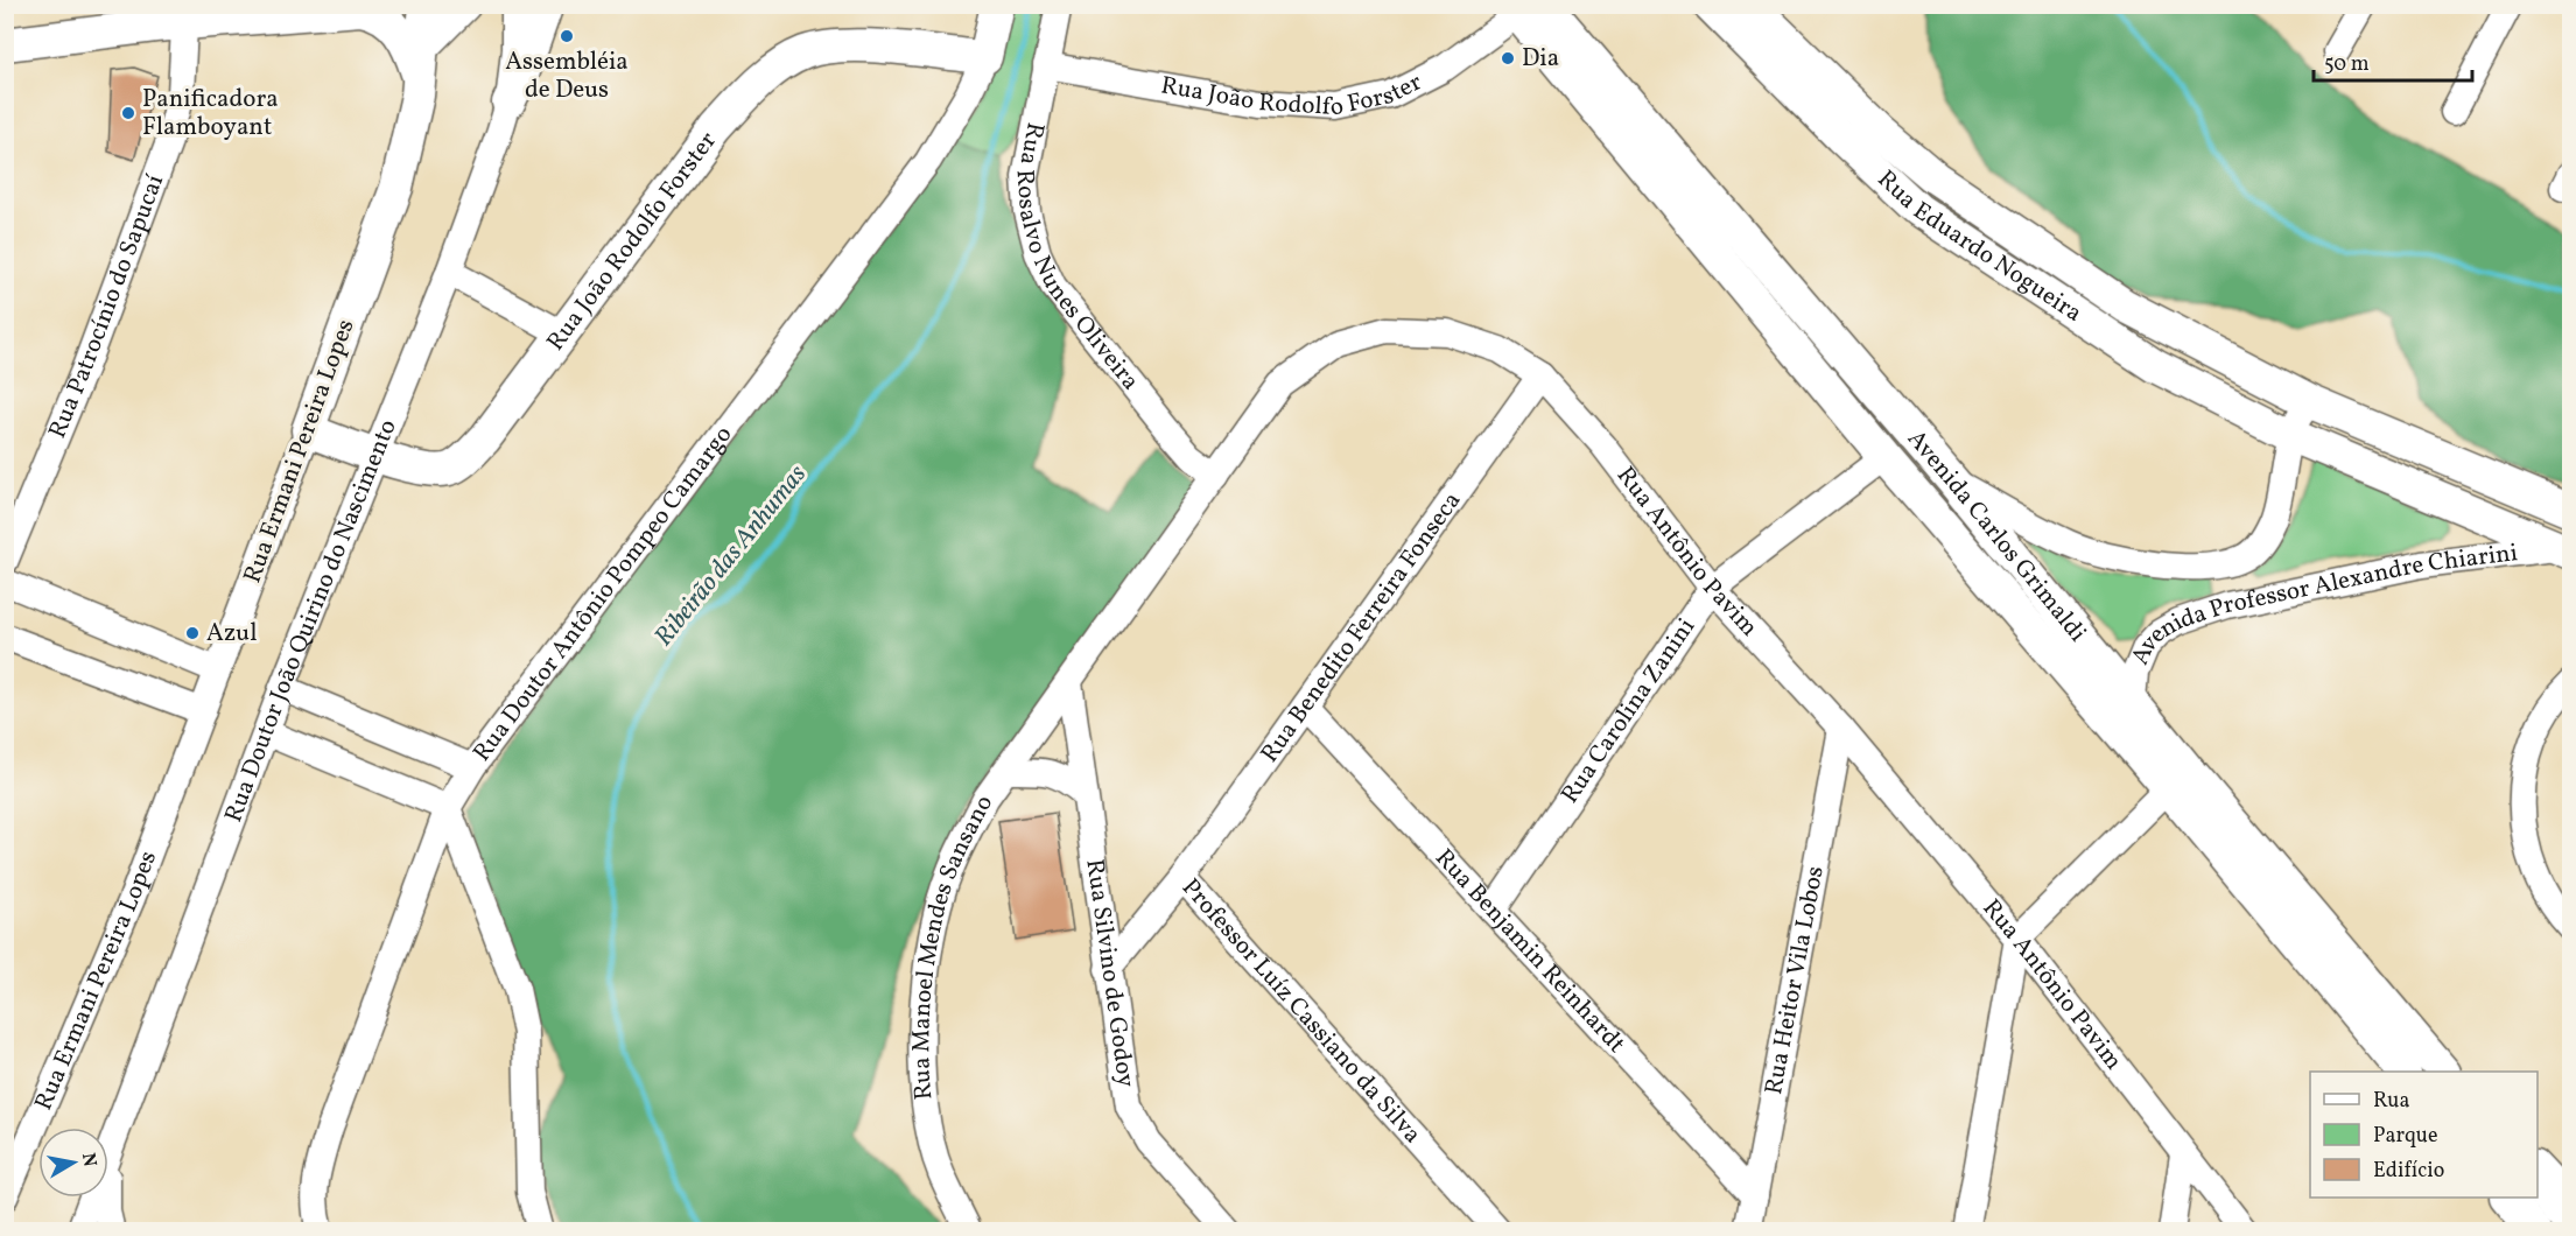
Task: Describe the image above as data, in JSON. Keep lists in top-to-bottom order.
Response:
{
  "streets": {
    "main road": [
      "Rua João Rodolfo Forster",
      "Rua Eduardo Nogueira",
      "Rua Ermani Pereira Lopes",
      "Avenida Carlos Grimaldi",
      "Rua Doutor Antônio Pompeo Camargo",
      "Avenida Professor Alexandre Chiarini"
    ],
    "street": [
      "Rua Rosalvo Nunes Oliveira",
      "Rua Patrocínio do Sapucaí",
      "Rua Antônio Pavim",
      "Rua Doutor João Quirino do Nascimento",
      "Rua Benedito Ferreira Fonseca",
      "Rua Carolina Zanini",
      "Rua Manoel Mendes Sansano",
      "Rua Benjamin Reinhardt",
      "Rua Silvino de Godoy",
      "Rua Heitor Vila Lobos",
      "Professor Luíz Cassiano da Silva"
    ]
  },
  "crossings": [
    ["Rua João Rodolfo Forster", "Rua Rosalvo Nunes Oliveira"],
    ["Rua João Rodolfo Forster", "Rua Ermani Pereira Lopes"],
    ["Rua João Rodolfo Forster", "Avenida Carlos Grimaldi"],
    ["Rua João Rodolfo Forster", "Rua Doutor Antônio Pompeo Camargo"],
    ["Rua João Rodolfo Forster", "Rua Doutor João Quirino do Nascimento"],
    ["Rua Eduardo Nogueira", "Avenida Professor Alexandre Chiarini"],
    ["Rua Rosalvo Nunes Oliveira", "Rua Antônio Pavim"],
    ["Avenida Carlos Grimaldi", "Avenida Professor Alexandre Chiarini"],
    ["Avenida Carlos Grimaldi", "Rua Carolina Zanini"],
    ["Rua Antônio Pavim", "Rua Benedito Ferreira Fonseca"],
    ["Rua Antônio Pavim", "Rua Carolina Zanini"],
    ["Rua Antônio Pavim", "Rua Manoel Mendes Sansano"],
    ["Rua Antônio Pavim", "Rua Silvino de Godoy"],
    ["Rua Antônio Pavim", "Rua Heitor Vila Lobos"],
    ["Rua Benedito Ferreira Fonseca", "Rua Benjamin Reinhardt"],
    ["Rua Benedito Ferreira Fonseca", "Professor Luíz Cassiano da Silva"],
    ["Rua Carolina Zanini", "Rua Benjamin Reinhardt"],
    ["Rua Manoel Mendes Sansano", "Rua Silvino de Godoy"],
    ["Rua Benjamin Reinhardt", "Rua Heitor Vila Lobos"],
    ["Rua Silvino de Godoy", "Professor Luíz Cassiano da Silva"]
  ],
  "water": ["Ribeirão das Anhumas"],
  "places": [
    "Assembléia de Deus",
    "Dia",
    "Panificadora Flamboyant",
    "Azul"
  ],
  "legend": ["Rua", "Parque", "Edifício"],
  "scale_bar": "50 m",
  "north": "right"
}
